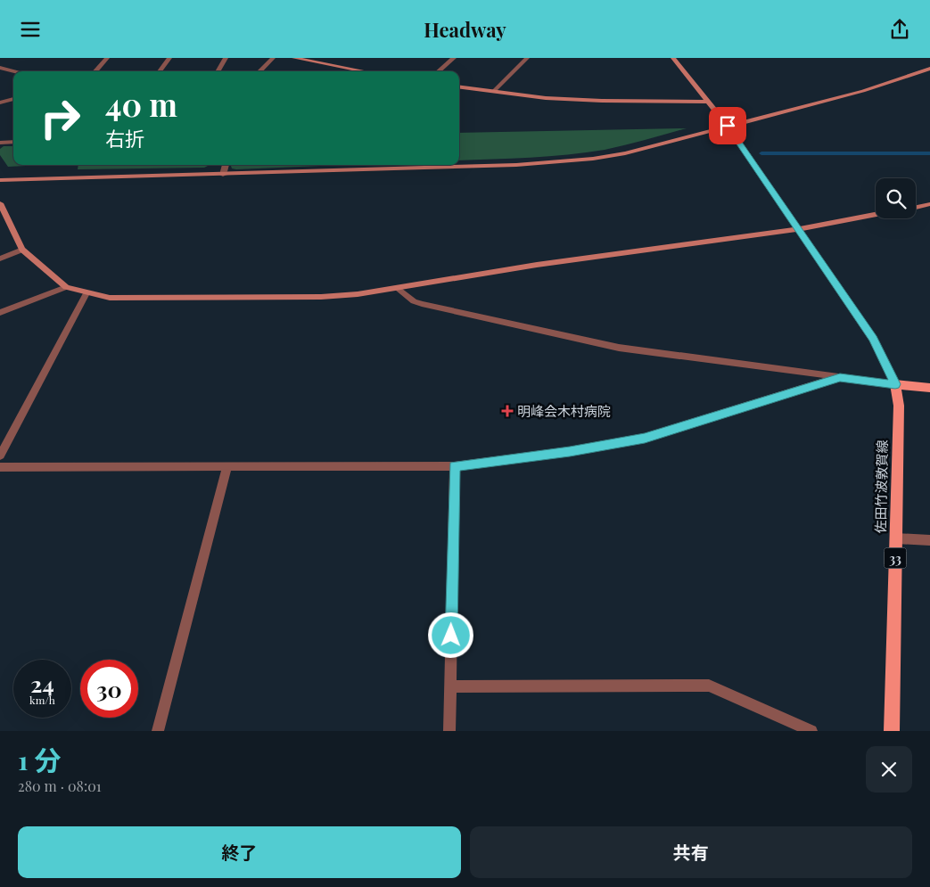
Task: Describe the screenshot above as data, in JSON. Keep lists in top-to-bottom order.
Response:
{
  "streets": {
    "main road": ["佐田竹波敦賀線", "33"]
  },
  "places": {
    "health": ["明峰会木村病院"]
  },
  "page": {
    "header": "Headway",
    "turn": ["40 m", "右折"],
    "speed": "24 km/h",
    "limit": "30",
    "heading": ["1 分", "280 m · 08:01"],
    "buttons": ["終了", "共有"]
  }
}
